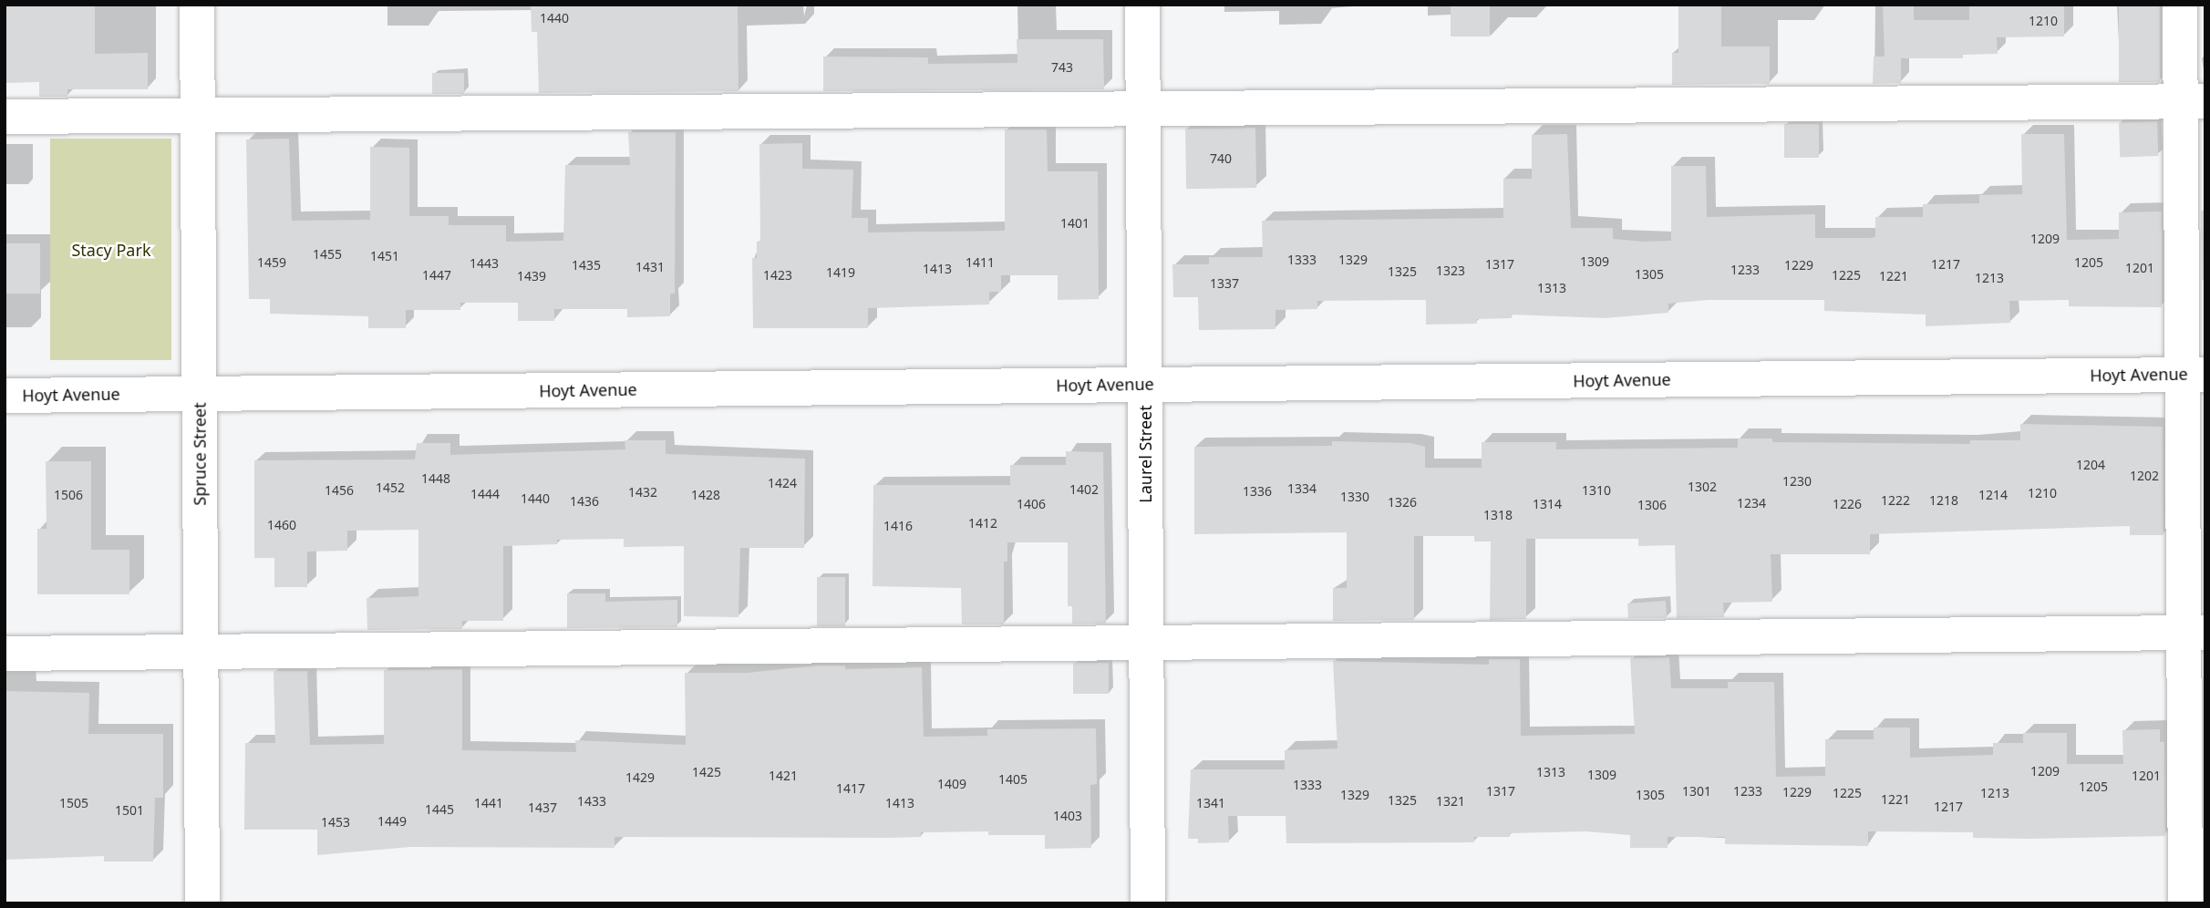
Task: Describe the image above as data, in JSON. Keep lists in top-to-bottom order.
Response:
{
  "streets": {
    "street": ["Hoyt Avenue", "Spruce Street", "Laurel Street"]
  },
  "crossings": [
    ["Hoyt Avenue", "Spruce Street"],
    ["Hoyt Avenue", "Laurel Street"]
  ],
  "parks": ["Stacy Park"],
  "house_numbers": [
    "1440",
    "1210",
    "743",
    "740",
    "1401",
    "1209",
    "1455",
    "1451",
    "1333",
    "1329",
    "1309",
    "1459",
    "1411",
    "1205",
    "1443",
    "1317",
    "1217",
    "1435",
    "1229",
    "1431",
    "1201",
    "1413",
    "1233",
    "1323",
    "1325",
    "1419",
    "1305",
    "1447",
    "1423",
    "1225",
    "1439",
    "1221",
    "1213",
    "1337",
    "1313",
    "1204",
    "1202",
    "1448",
    "1230",
    "1424",
    "1302",
    "1452",
    "1334",
    "1402",
    "1456",
    "1310",
    "1336",
    "1432",
    "1210",
    "1444",
    "1506",
    "1428",
    "1214",
    "1330",
    "1440",
    "1222",
    "1218",
    "1436",
    "1326",
    "1234",
    "1406",
    "1314",
    "1226",
    "1306",
    "1318",
    "1412",
    "1460",
    "1416",
    "1209",
    "1425",
    "1313",
    "1309",
    "1421",
    "1201",
    "1429",
    "1405",
    "1409",
    "1333",
    "1205",
    "1417",
    "1317",
    "1301",
    "1233",
    "1229",
    "1225",
    "1213",
    "1329",
    "1305",
    "1221",
    "1325",
    "1433",
    "1321",
    "1505",
    "1441",
    "1413",
    "1341",
    "1217",
    "1437",
    "1445",
    "1501",
    "1403",
    "1449",
    "1453"
  ]
}
